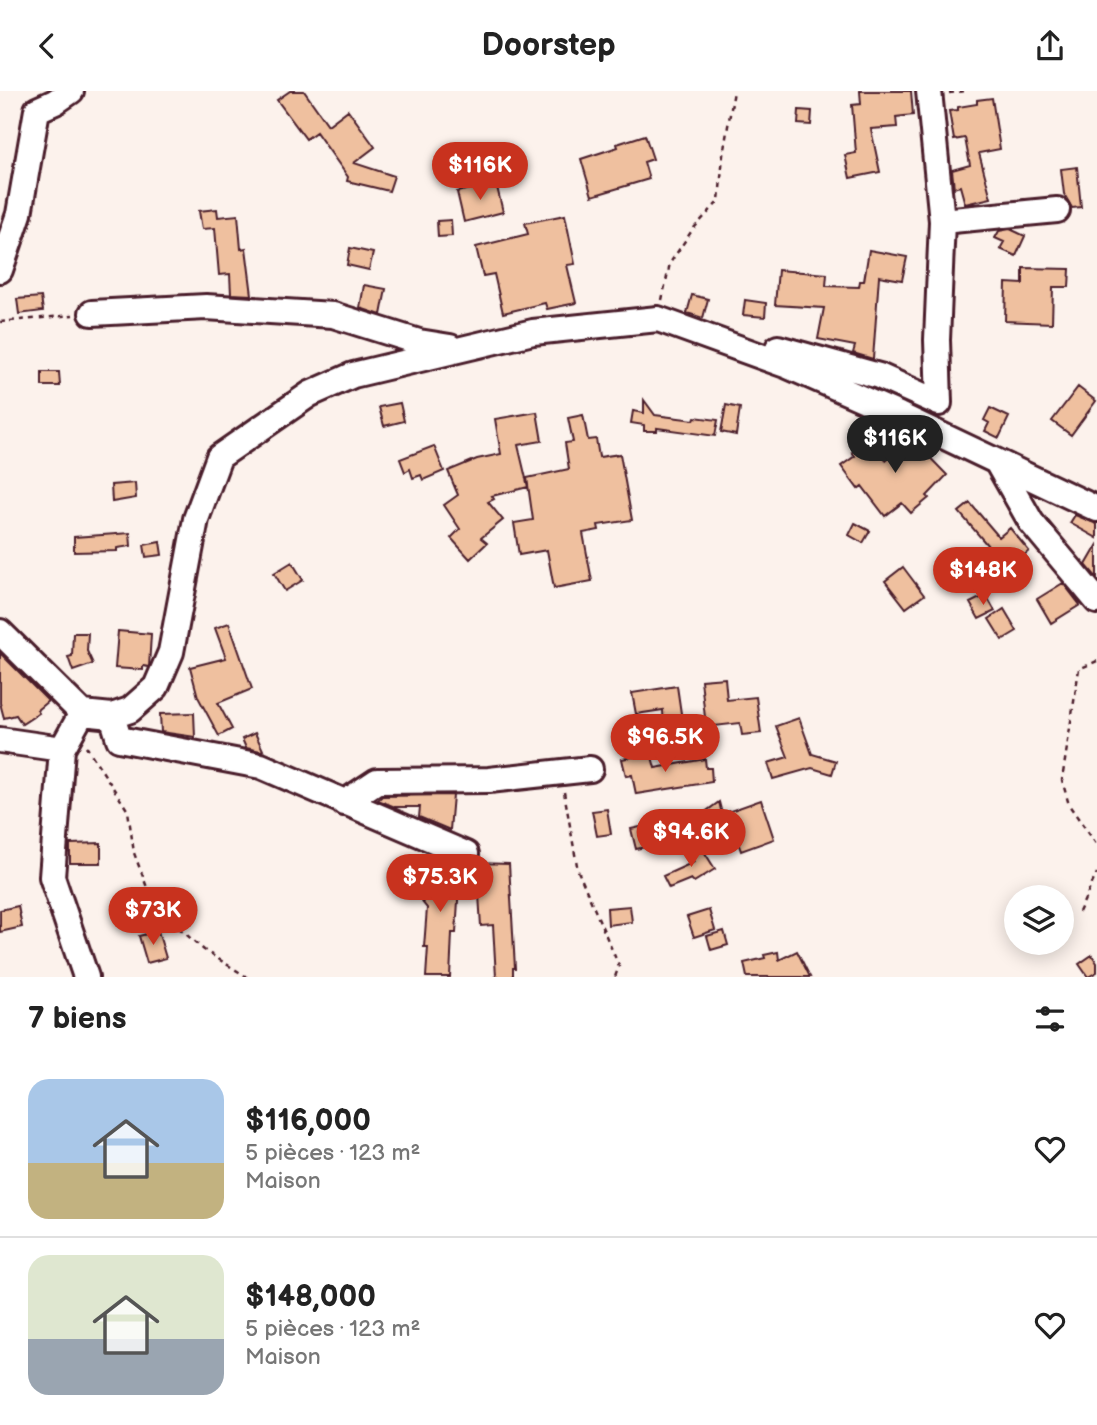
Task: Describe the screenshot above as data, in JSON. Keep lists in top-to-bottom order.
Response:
{
  "page": {
    "header": "Doorstep",
    "price": [
      "$116K",
      "$116K",
      "$148K",
      "$96.5K",
      "$94.6K",
      "$75.3K",
      "$73K"
    ],
    "heading": "7 biens",
    "list": [
      {
        "name": "$116,000",
        "note": "5 pièces · 123 m² · Maison"
      },
      {
        "name": "$148,000",
        "note": "5 pièces · 123 m² · Maison"
      }
    ]
  }
}
